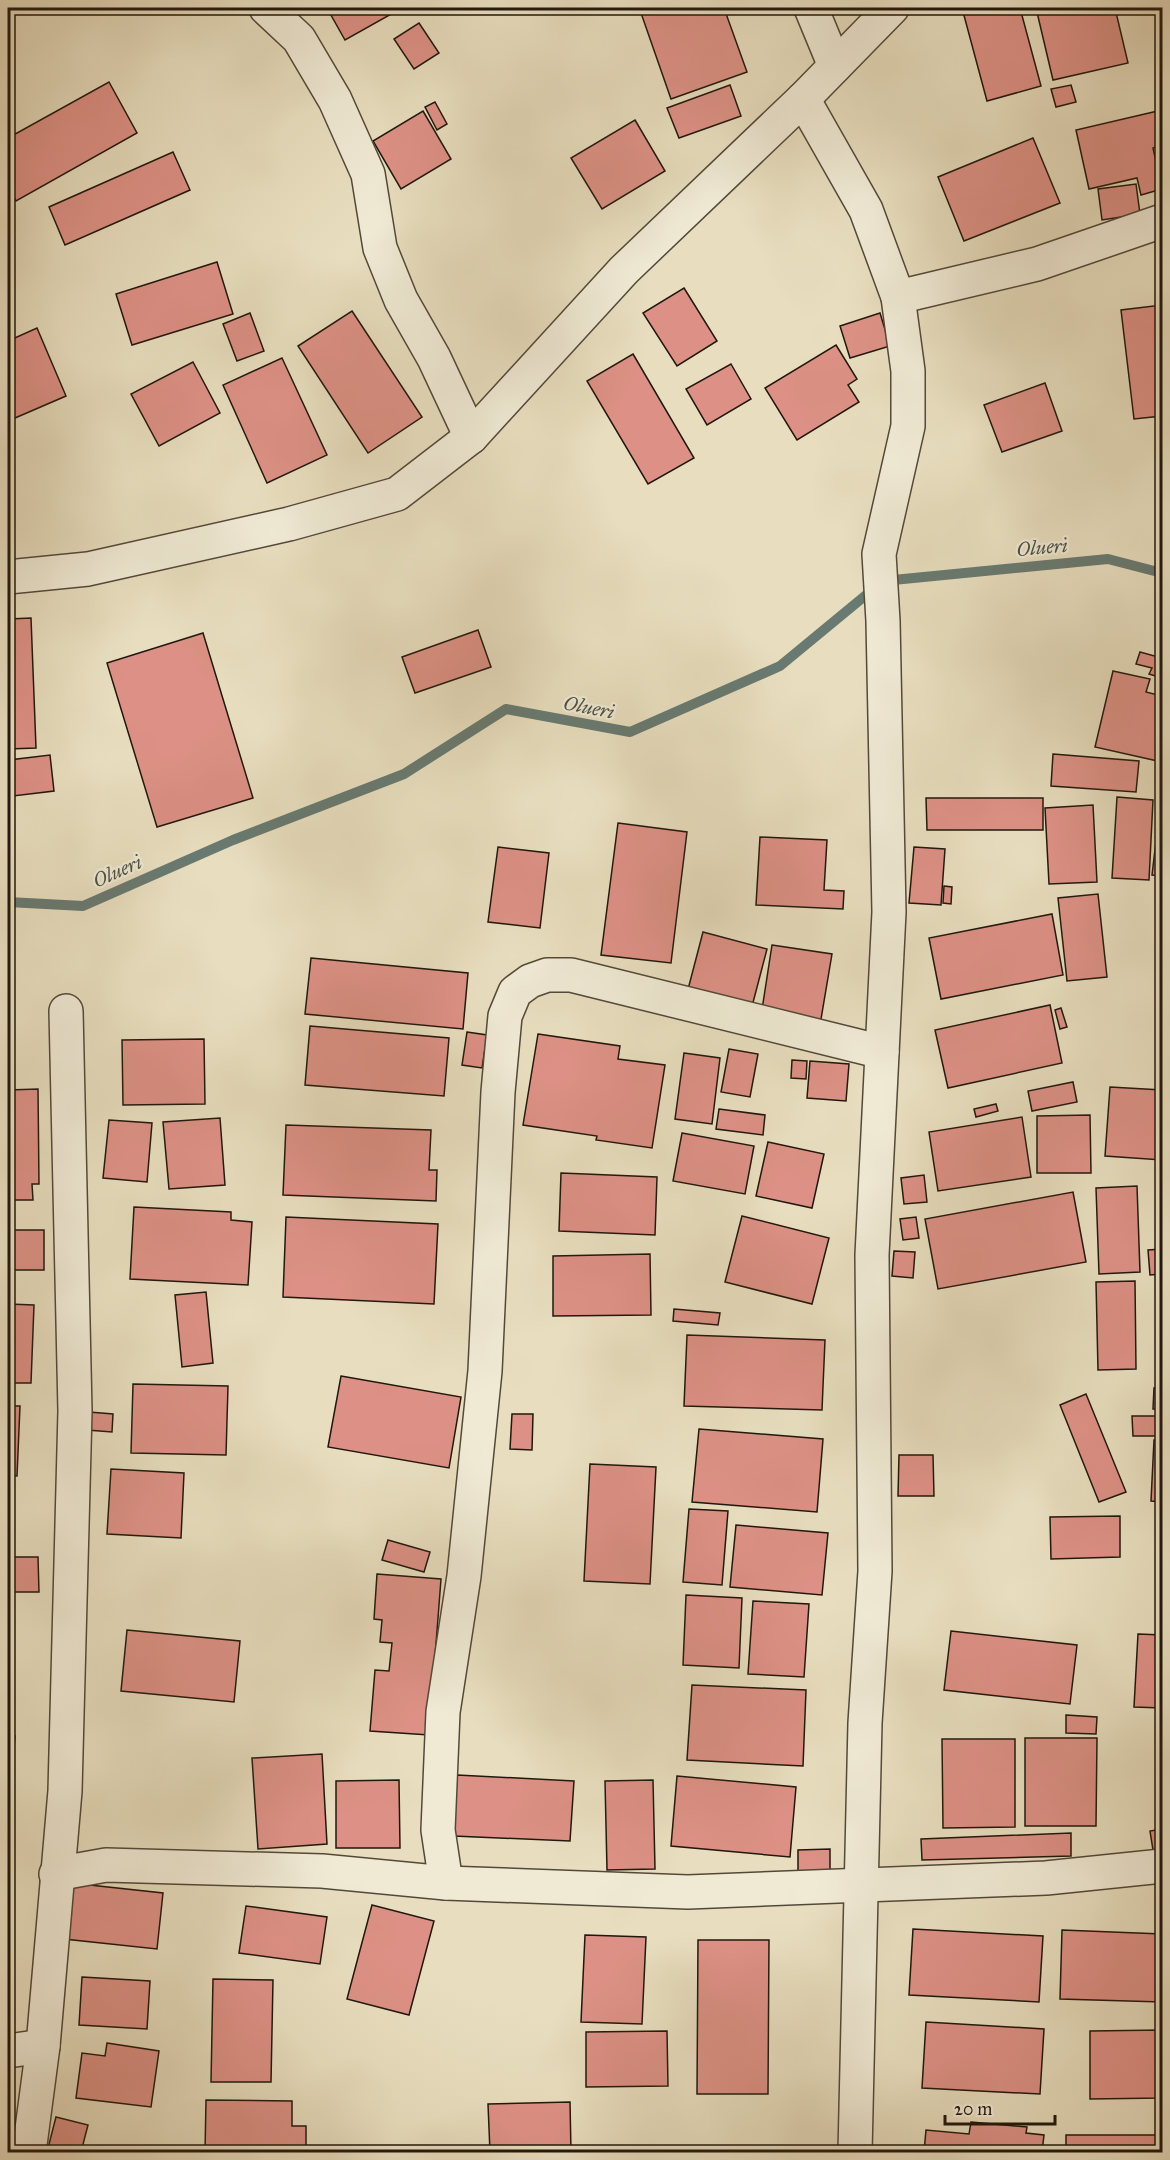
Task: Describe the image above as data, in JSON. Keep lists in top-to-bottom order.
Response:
{
  "water": ["Olueri"],
  "scale_bar": "20 m"
}
